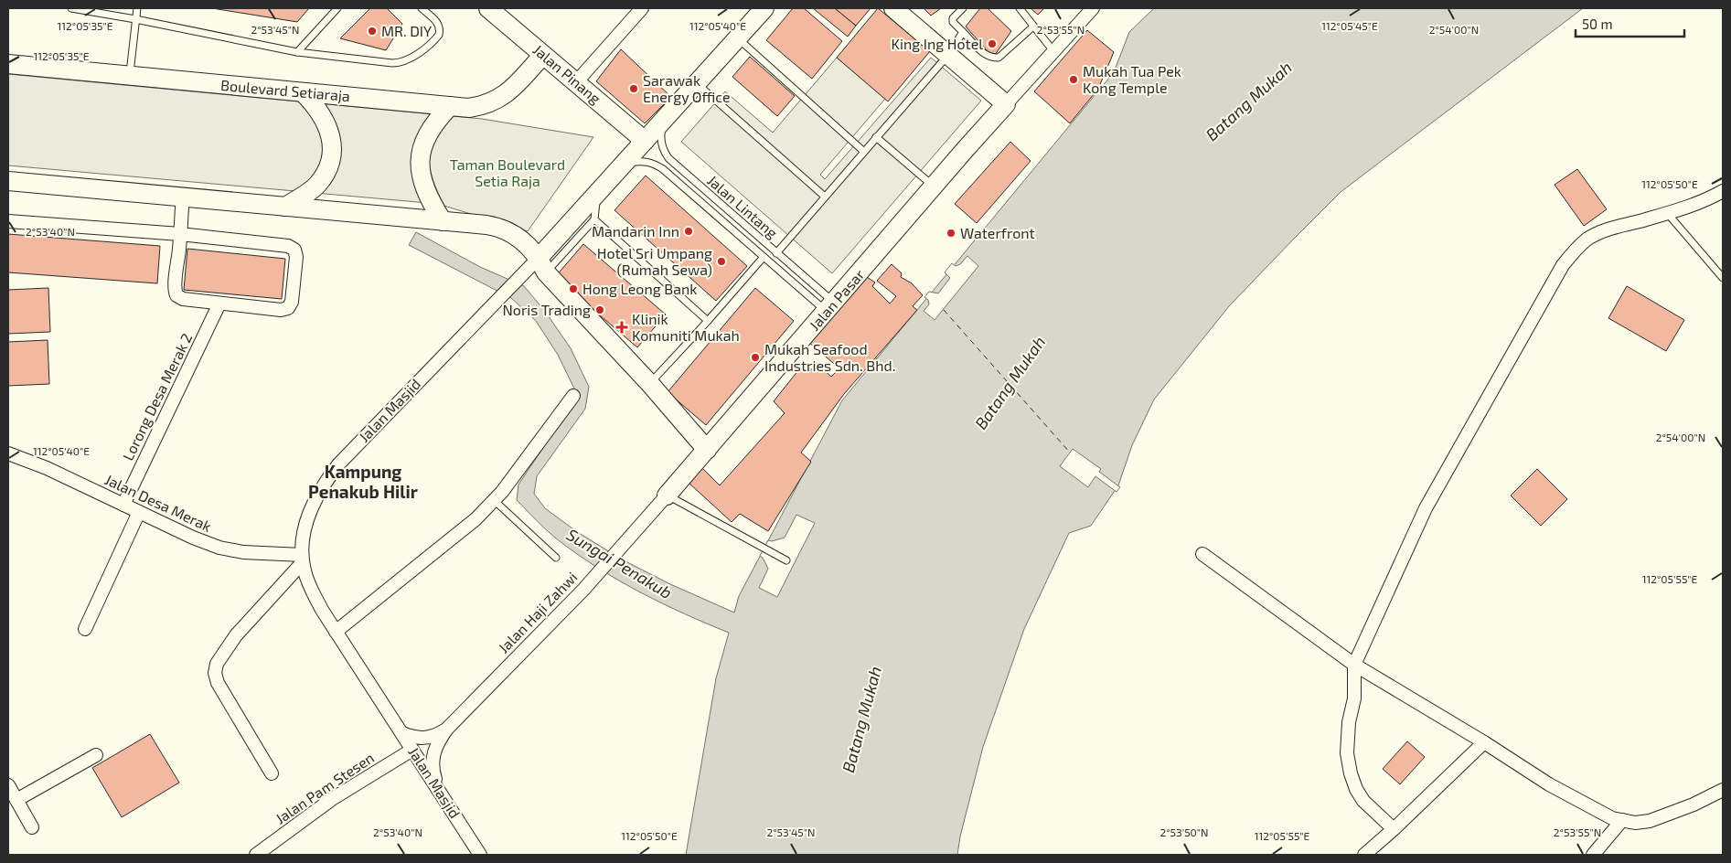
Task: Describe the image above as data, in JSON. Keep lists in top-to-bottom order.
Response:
{
  "streets": {
    "street": [
      "Jalan Pinang",
      "Boulevard Setiaraja",
      "Jalan Pasar",
      "Lorong Desa Merak 2",
      "Jalan Masjid",
      "Jalan Desa Merak",
      "Jalan Haji Zahwi",
      "Jalan Pam Stesen"
    ],
    "lane": ["Jalan Lintang"]
  },
  "crossings": [
    ["Jalan Pinang", "Boulevard Setiaraja"],
    ["Jalan Lintang", "Jalan Pasar"],
    ["Jalan Pasar", "Jalan Haji Zahwi"],
    ["Lorong Desa Merak 2", "Jalan Desa Merak"],
    ["Jalan Masjid", "Jalan Desa Merak"],
    ["Jalan Masjid", "Jalan Haji Zahwi"],
    ["Jalan Masjid", "Jalan Pam Stesen"]
  ],
  "districts": ["Kampung Penakub Hilir"],
  "water": ["Batang Mukah", "Sungai Penakub"],
  "parks": ["Taman Boulevard Setia Raja"],
  "places": {
    "other": [
      "MR. DIY",
      "King Ing Hotel",
      "Mukah Tua Pek Kong Temple",
      "Sarawak Energy Office",
      "Mandarin Inn",
      "Waterfront",
      "Hotel Sri Umpang (Rumah Sewa)",
      "Hong Leong Bank",
      "Noris Trading",
      "Mukah Seafood Industries Sdn. Bhd."
    ],
    "health": ["Klinik Komuniti Mukah"]
  },
  "scale_bar": "50 m",
  "coordinates": [
    "112°05'35\"E",
    "112°05'45\"E",
    "112°05'40\"E",
    "2°53'45\"N",
    "2°53'55\"N",
    "2°54'00\"N",
    "112°05'50\"E",
    "2°53'40\"N",
    "112°05'55\"E",
    "2°53'50\"N"
  ]
}
